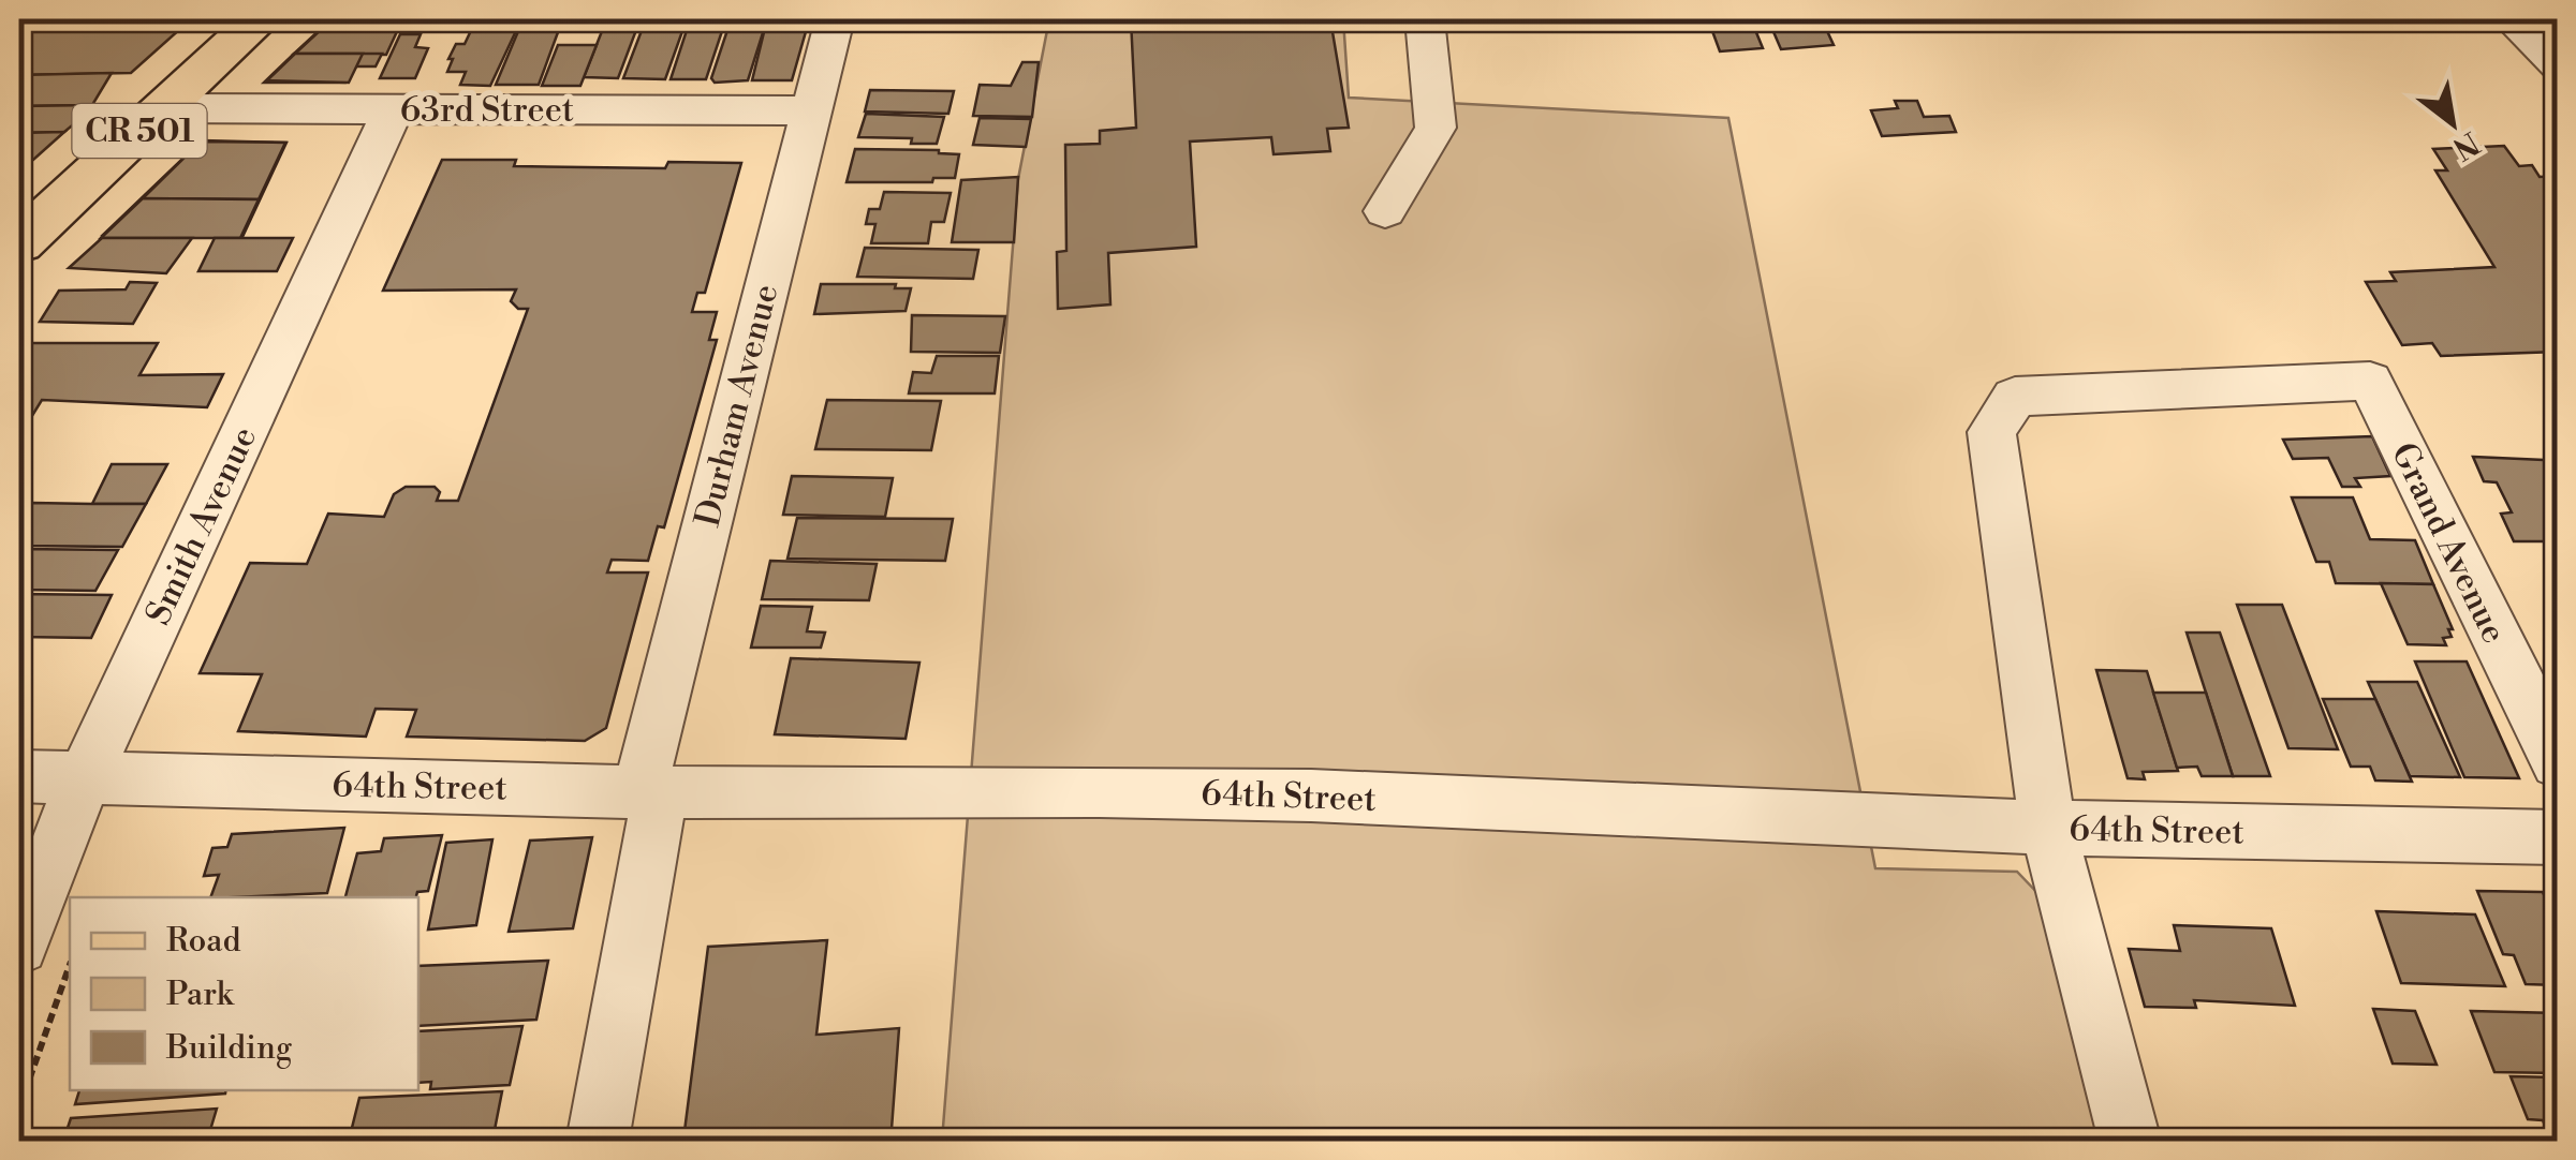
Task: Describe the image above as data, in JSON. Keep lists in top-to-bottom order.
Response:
{
  "streets": {
    "main road": ["CR 501"],
    "street": [
      "63rd Street",
      "Durham Avenue",
      "Smith Avenue",
      "Grand Avenue",
      "64th Street"
    ]
  },
  "crossings": [
    ["63rd Street", "CR 501"],
    ["63rd Street", "Durham Avenue"],
    ["63rd Street", "Smith Avenue"],
    ["Durham Avenue", "64th Street"],
    ["Smith Avenue", "64th Street"],
    ["Grand Avenue", "64th Street"]
  ],
  "legend": ["Road", "Park", "Building"],
  "north": "bottom right"
}
